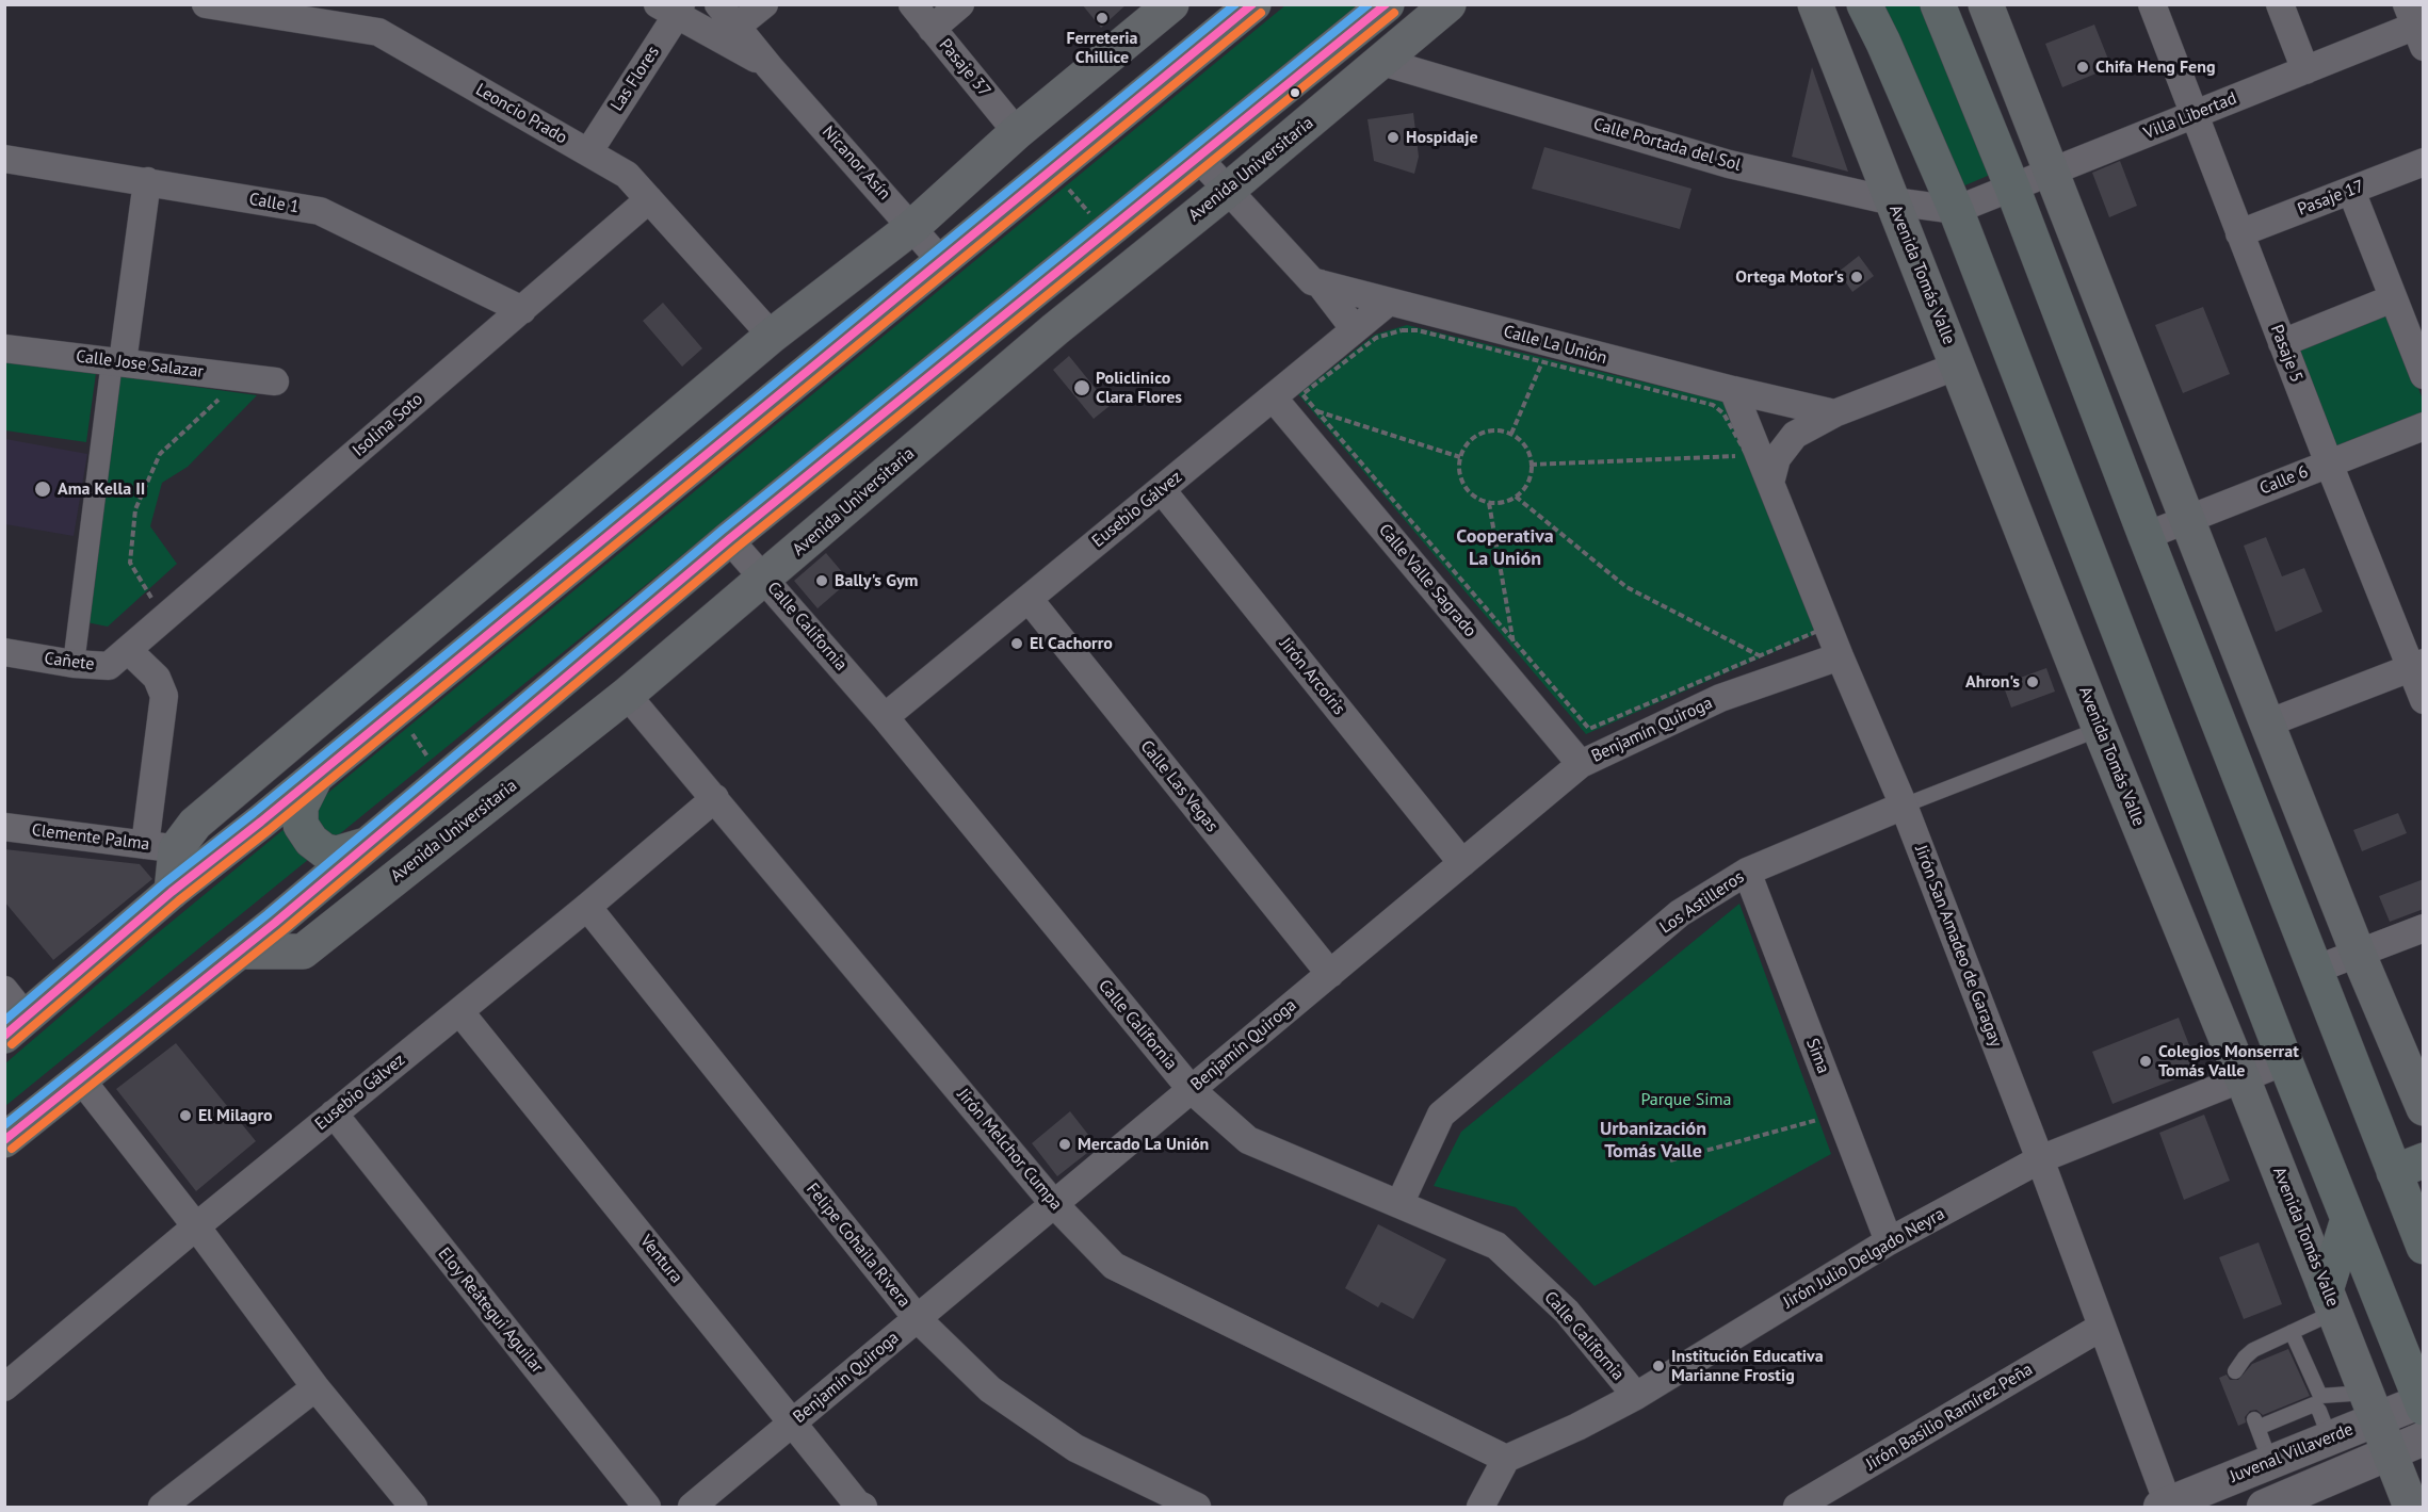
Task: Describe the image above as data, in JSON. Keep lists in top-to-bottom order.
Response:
{
  "streets": {
    "main road": ["Avenida Universitaria", "Avenida Tomás Valle"],
    "street": [
      "Pasaje 37",
      "Las Flores",
      "Leoncio Prado",
      "Villa Libertad",
      "Calle Portada del Sol",
      "Nicanor Asín",
      "Pasaje 17",
      "Calle 1",
      "Calle La Unión",
      "Pasaje 5",
      "Calle Jose Salazar",
      "Isolina Soto",
      "Calle 6",
      "Eusebio Gálvez",
      "Calle Valle Sagrado",
      "Calle California",
      "Cañete",
      "Jirón Arcoíris",
      "Benjamín Quiroga",
      "Calle Las Vegas",
      "Clemente Palma",
      "Los Astilleros",
      "Jirón San Amadeo de Garagay",
      "Sima",
      "Jirón Melchor Cumpa",
      "Felipe Cohaila Rivera",
      "Jirón Julio Delgado Neyra",
      "Ventura",
      "Eloy Reátegui Aguilar",
      "Jirón Basilio Ramírez Peña",
      "Juvenal Villaverde"
    ]
  },
  "crossings": [
    ["Las Flores", "Leoncio Prado"],
    ["Las Flores", "Nicanor Asín"],
    ["Leoncio Prado", "Isolina Soto"],
    ["Villa Libertad", "Calle Portada del Sol"],
    ["Villa Libertad", "Pasaje 5"],
    ["Calle Portada del Sol", "Avenida Universitaria"],
    ["Calle Portada del Sol", "Avenida Tomás Valle"],
    ["Avenida Universitaria", "Calle La Unión"],
    ["Avenida Universitaria", "Calle California"],
    ["Avenida Universitaria", "Jirón Melchor Cumpa"],
    ["Pasaje 17", "Pasaje 5"],
    ["Calle 1", "Isolina Soto"],
    ["Avenida Tomás Valle", "Los Astilleros"],
    ["Avenida Tomás Valle", "Jirón Julio Delgado Neyra"],
    ["Avenida Tomás Valle", "Juvenal Villaverde"],
    ["Calle La Unión", "Eusebio Gálvez"],
    ["Calle La Unión", "Jirón San Amadeo de Garagay"],
    ["Pasaje 5", "Calle 6"],
    ["Isolina Soto", "Cañete"],
    ["Eusebio Gálvez", "Calle Valle Sagrado"],
    ["Eusebio Gálvez", "Calle California"],
    ["Eusebio Gálvez", "Jirón Arcoíris"],
    ["Eusebio Gálvez", "Calle Las Vegas"],
    ["Eusebio Gálvez", "Jirón Melchor Cumpa"],
    ["Eusebio Gálvez", "Felipe Cohaila Rivera"],
    ["Eusebio Gálvez", "Ventura"],
    ["Eusebio Gálvez", "Eloy Reátegui Aguilar"],
    ["Calle Valle Sagrado", "Benjamín Quiroga"],
    ["Calle California", "Benjamín Quiroga"],
    ["Calle California", "Los Astilleros"],
    ["Calle California", "Jirón Julio Delgado Neyra"],
    ["Jirón Arcoíris", "Benjamín Quiroga"],
    ["Benjamín Quiroga", "Calle Las Vegas"],
    ["Benjamín Quiroga", "Jirón San Amadeo de Garagay"],
    ["Benjamín Quiroga", "Jirón Melchor Cumpa"],
    ["Benjamín Quiroga", "Felipe Cohaila Rivera"],
    ["Benjamín Quiroga", "Ventura"],
    ["Los Astilleros", "Jirón San Amadeo de Garagay"],
    ["Los Astilleros", "Sima"],
    ["Jirón San Amadeo de Garagay", "Jirón Julio Delgado Neyra"],
    ["Jirón San Amadeo de Garagay", "Jirón Basilio Ramírez Peña"],
    ["Jirón San Amadeo de Garagay", "Juvenal Villaverde"],
    ["Sima", "Jirón Julio Delgado Neyra"],
    ["Jirón Melchor Cumpa", "Jirón Julio Delgado Neyra"]
  ],
  "districts": ["Cooperativa La Unión", "Urbanización Tomás Valle"],
  "parks": ["Parque Sima"],
  "places": [
    "Ferreteria Chillice",
    "Chifa Heng Feng",
    "Hospidaje",
    "Ortega Motor's",
    "Policlinico Clara Flores",
    "Ama Kella II",
    "Bally's Gym",
    "El Cachorro",
    "Ahron's",
    "Colegios Monserrat Tomás Valle",
    "El Milagro",
    "Mercado La Unión",
    "Institución Educativa Marianne Frostig"
  ]
}
